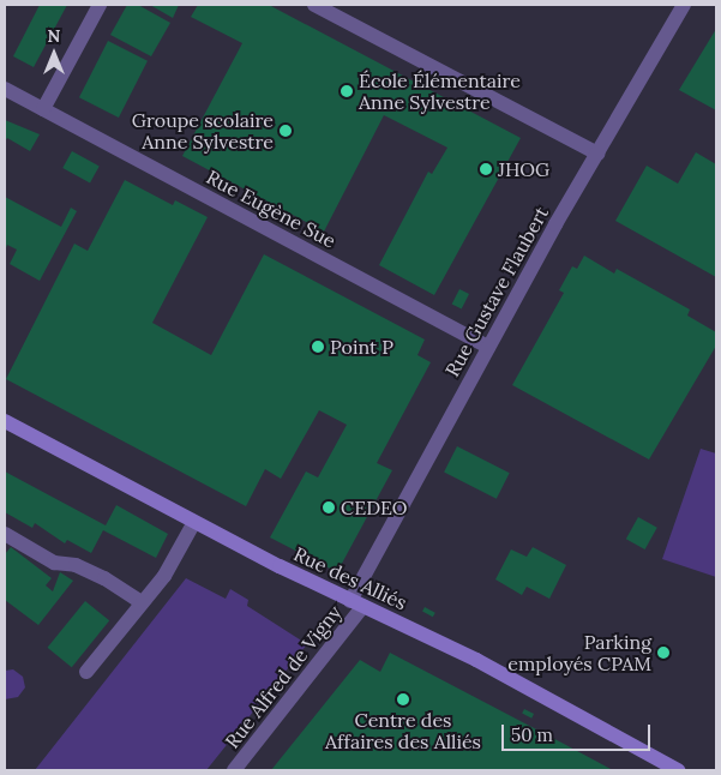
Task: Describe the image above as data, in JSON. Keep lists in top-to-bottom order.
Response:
{
  "streets": {
    "main road": ["Rue des Alliés"],
    "street": ["Rue Eugène Sue", "Rue Gustave Flaubert", "Rue Alfred de Vigny"]
  },
  "crossings": [
    ["Rue Eugène Sue", "Rue Gustave Flaubert"],
    ["Rue Gustave Flaubert", "Rue des Alliés"],
    ["Rue Gustave Flaubert", "Rue Alfred de Vigny"],
    ["Rue des Alliés", "Rue Alfred de Vigny"]
  ],
  "places": [
    "École Élémentaire Anne Sylvestre",
    "Groupe scolaire Anne Sylvestre",
    "JHOG",
    "Point P",
    "CEDEO",
    "Parking employés CPAM",
    "Centre des Affaires des Alliés"
  ],
  "scale_bar": "50 m",
  "north": "top"
}
